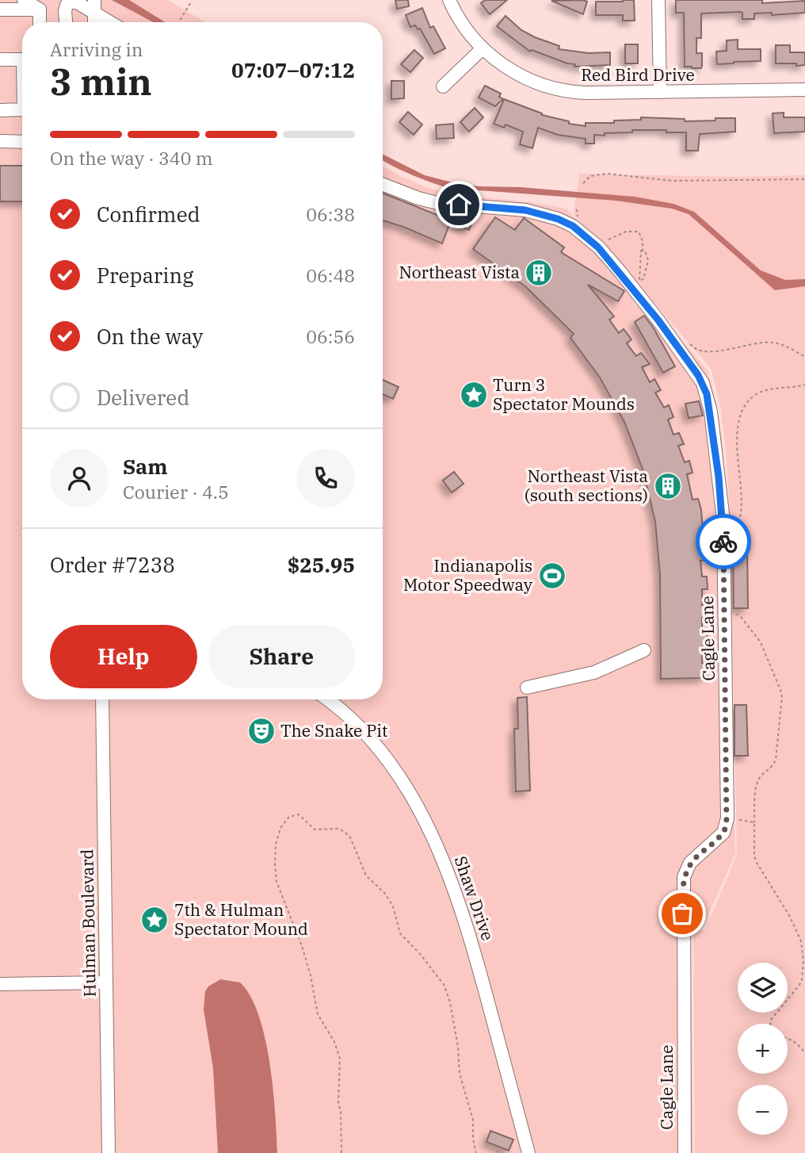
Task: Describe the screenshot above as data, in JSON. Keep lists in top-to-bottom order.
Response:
{
  "streets": {
    "street": [
      "Red Bird Drive",
      "Cagle Lane",
      "Shaw Drive",
      "Hulman Boulevard"
    ]
  },
  "places": {
    "building": ["Northeast Vista", "Northeast Vista (south sections)"],
    "place": ["Turn 3 Spectator Mounds", "7th & Hulman Spectator Mound"],
    "sports": ["Indianapolis Motor Speedway"],
    "theatre": ["The Snake Pit"]
  },
  "page": {
    "heading": ["3 min", "Arriving in", "07:07–07:12"],
    "panel": [
      "Sam",
      "Courier · 4.5",
      "Order #7238",
      "$25.95"
    ],
    "bar": "On the way · 340 m",
    "list": [
      ["Confirmed", "06:38"],
      ["Preparing", "06:48"],
      ["On the way", "06:56"],
      "Delivered"
    ],
    "buttons": ["Help", "Share"],
    "map_buttons": ["+", "−"]
  }
}
